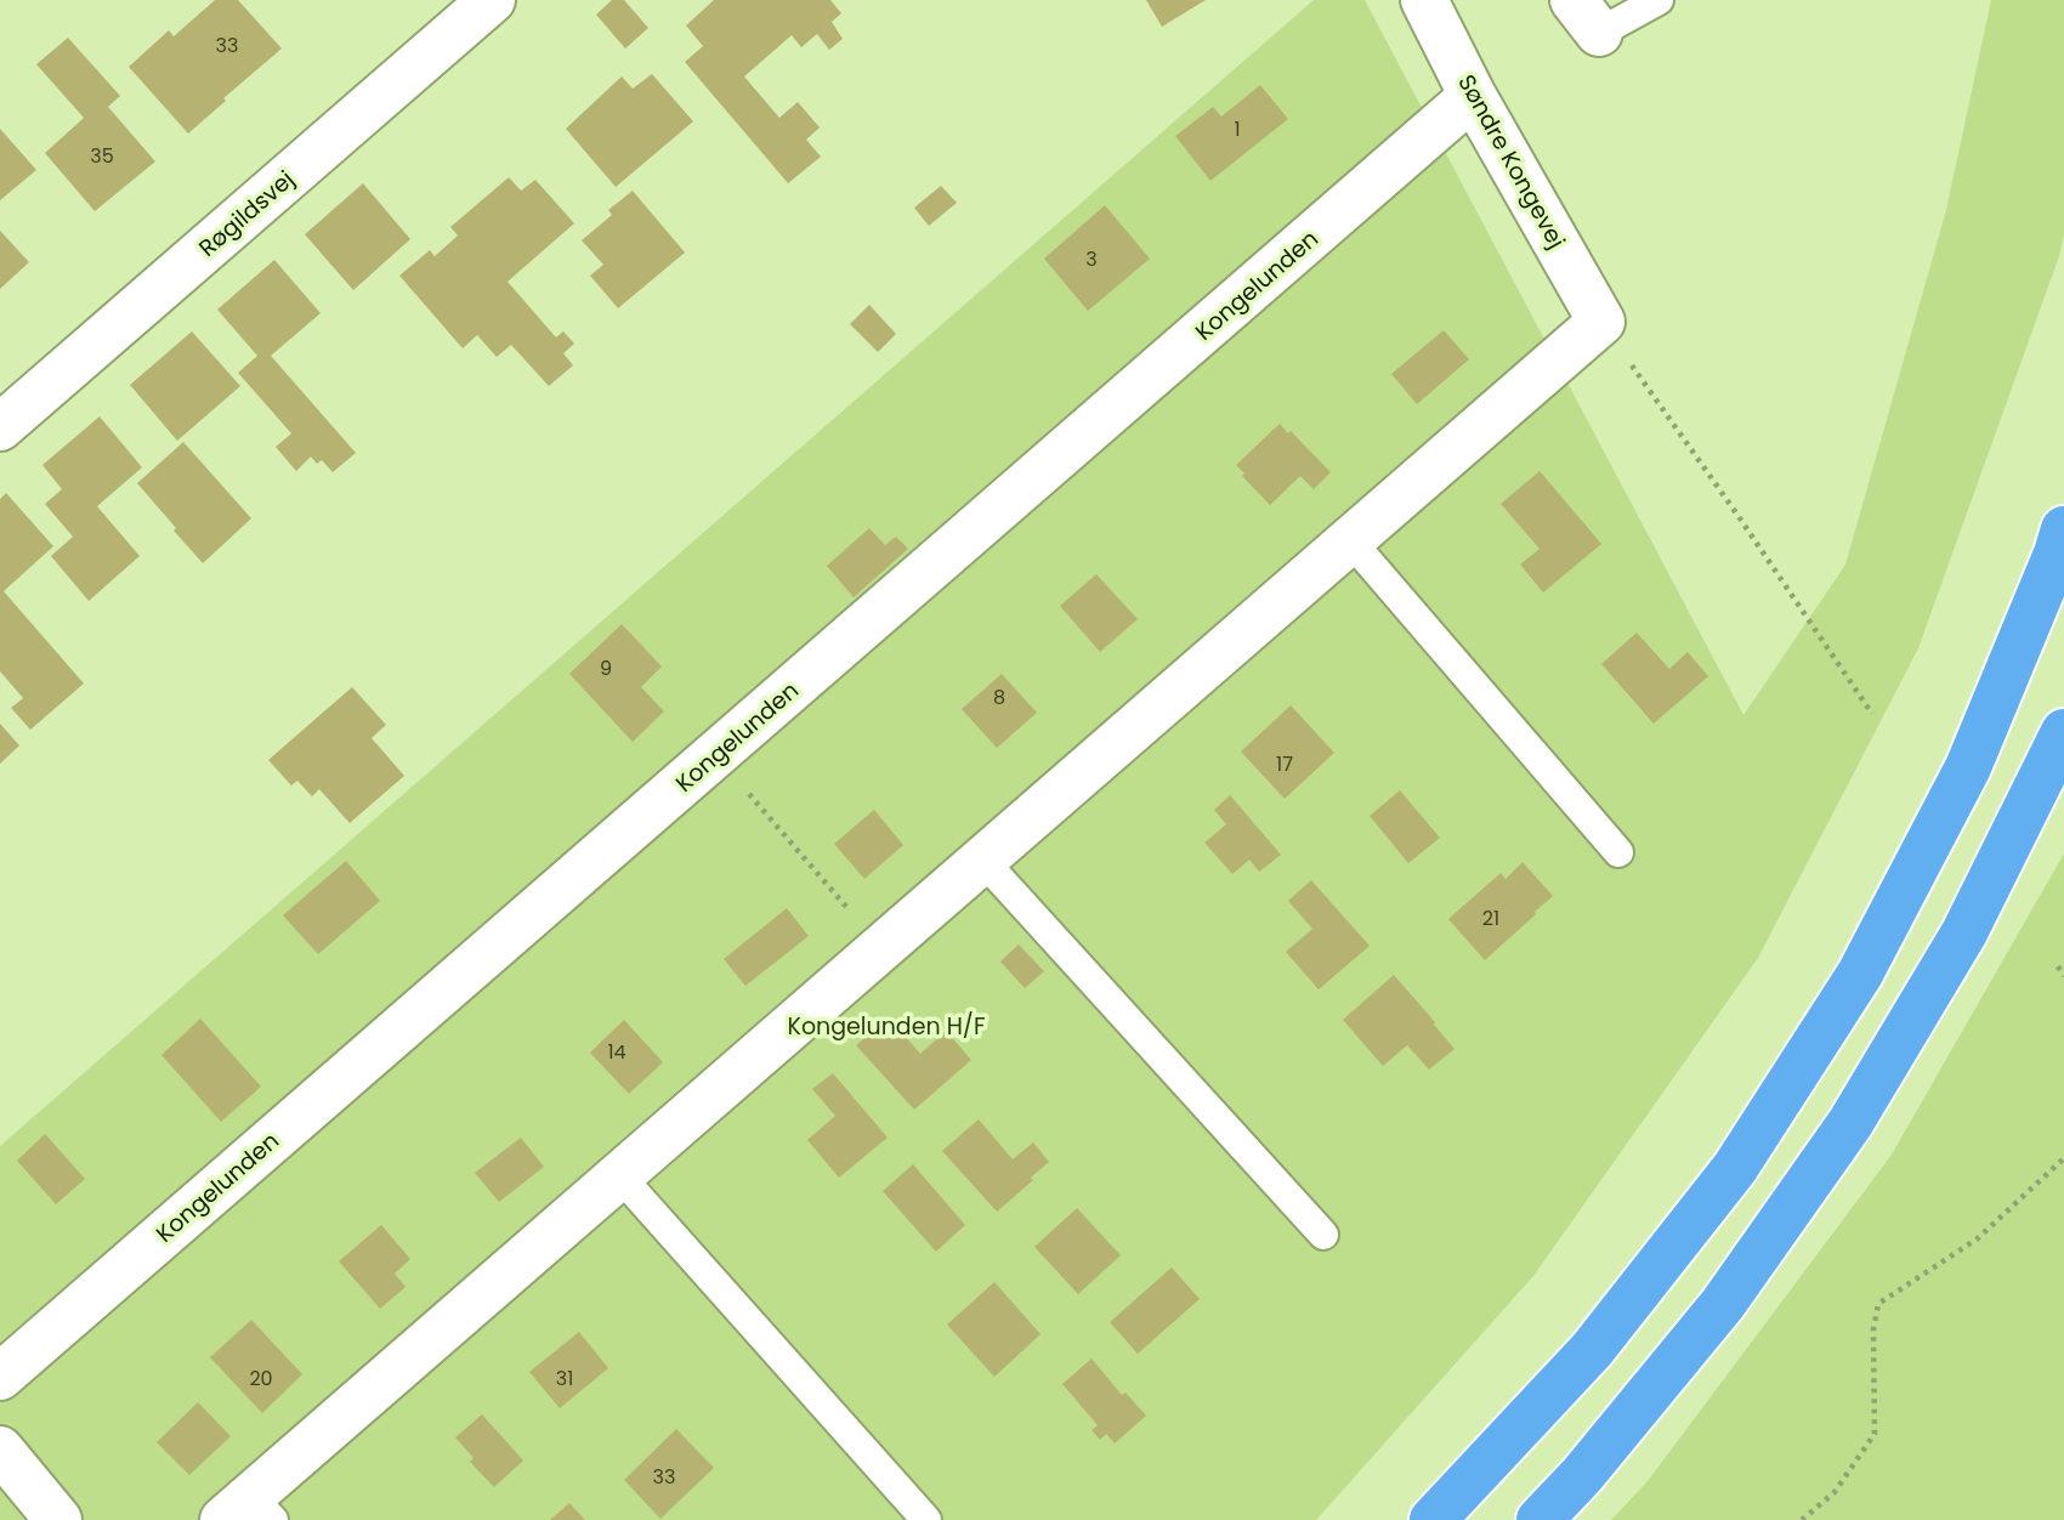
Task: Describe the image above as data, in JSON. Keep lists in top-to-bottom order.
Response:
{
  "streets": {
    "street": ["Søndre Kongevej", "Røgildsvej", "Kongelunden"]
  },
  "crossings": [
    ["Søndre Kongevej", "Kongelunden"]
  ],
  "parks": ["Kongelunden H/F"],
  "house_numbers": [
    "33",
    "1",
    "35",
    "3",
    "9",
    "8",
    "17",
    "21",
    "14",
    "20",
    "31",
    "33"
  ]
}
